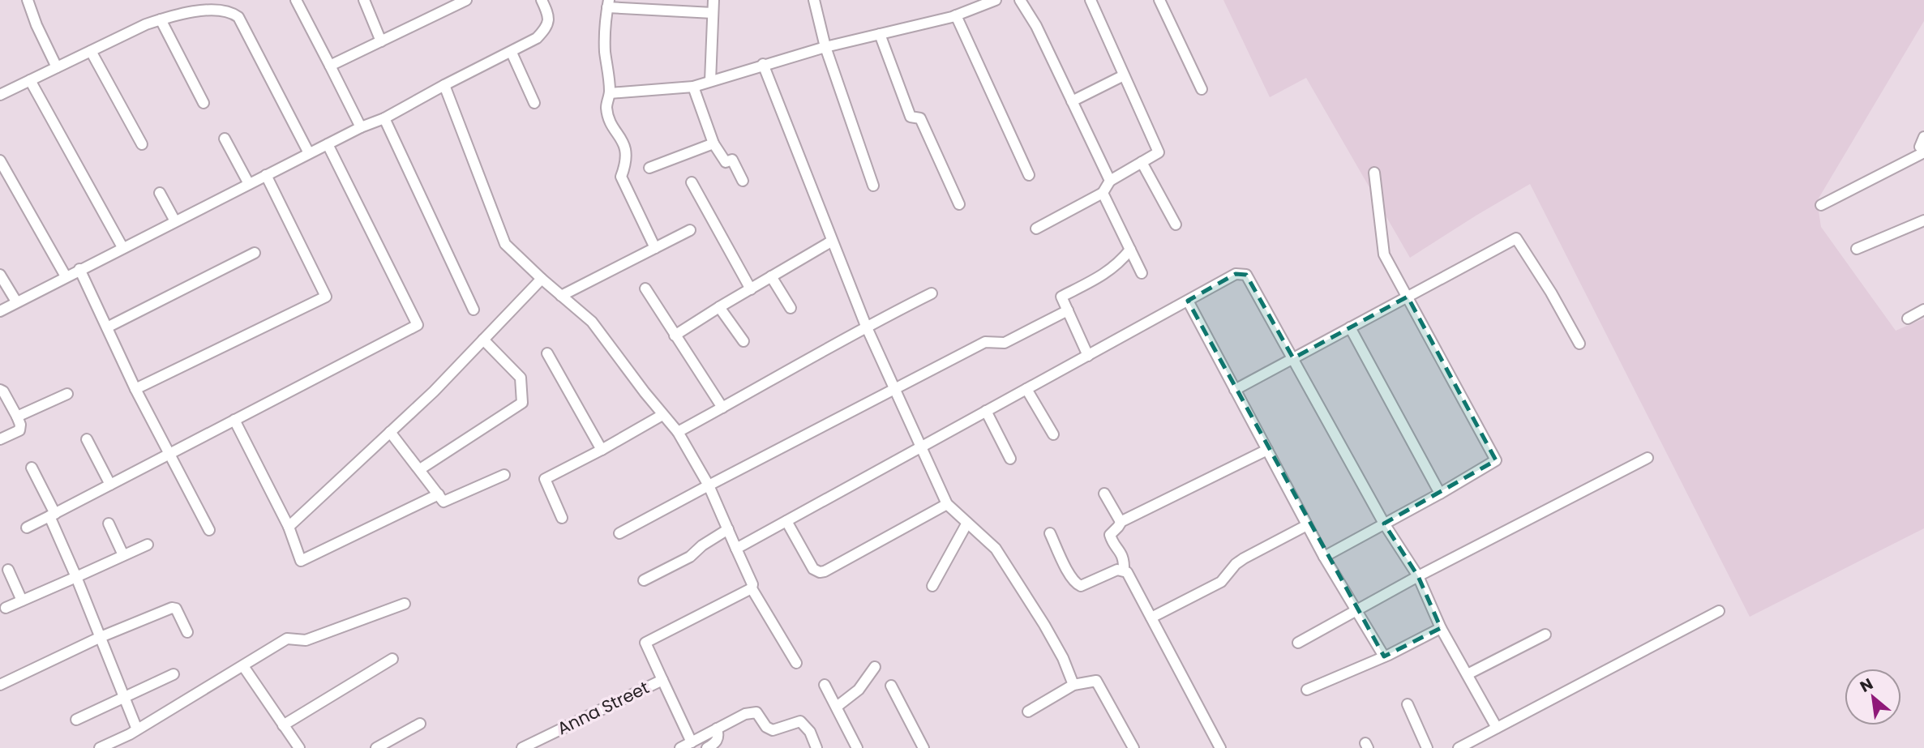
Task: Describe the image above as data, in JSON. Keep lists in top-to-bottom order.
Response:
{
  "streets": {
    "street": ["Anna Street"]
  },
  "north": "top left"
}
